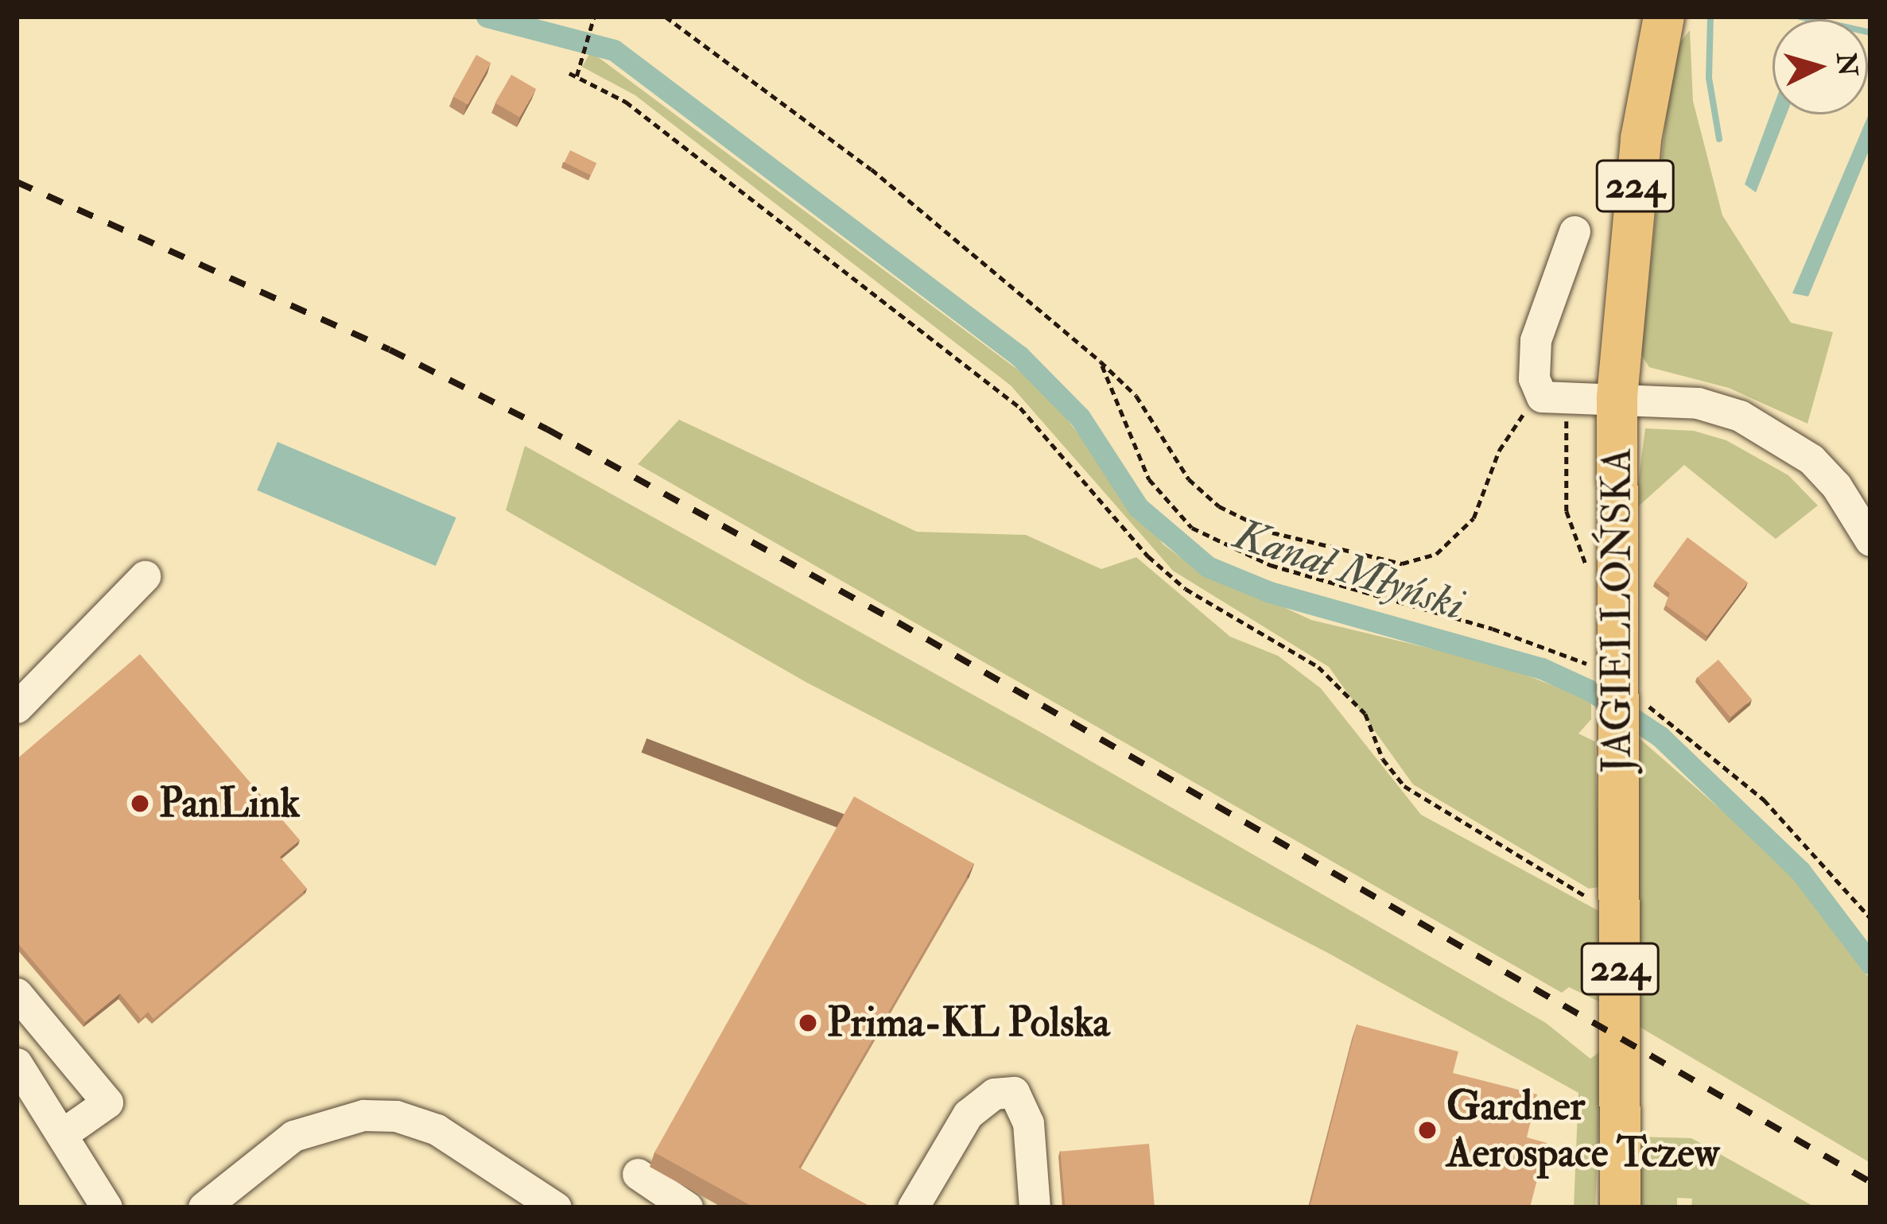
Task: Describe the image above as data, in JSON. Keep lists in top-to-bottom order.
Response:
{
  "streets": {
    "main road": ["224", "JAGIELLOŃSKA"]
  },
  "water": ["Kanał Młyński"],
  "places": ["PanLink", "Prima-KL Polska", "Gardner Aerospace Tczew"],
  "north": "right"
}
